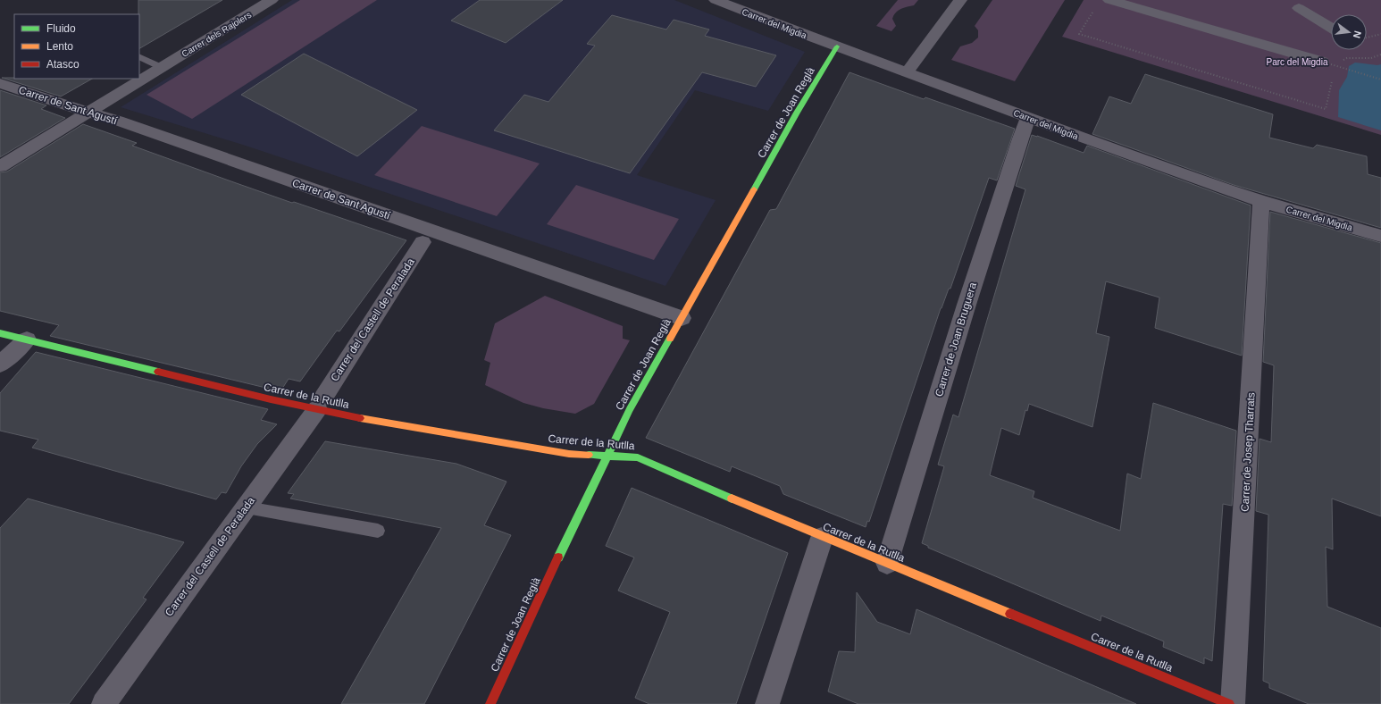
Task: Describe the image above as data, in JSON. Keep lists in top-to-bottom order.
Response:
{
  "streets": {
    "street": [
      "Carrer del Migdia",
      "Carrer dels Rajolers",
      "Carrer de Sant Agustí",
      "Carrer de Joan Reglà",
      "Carrer del Castell de Peralada",
      "Carrer de Joan Bruguera",
      "Carrer de la Rutlla",
      "Carrer de Josep Tharrats"
    ]
  },
  "crossings": [
    ["Carrer del Migdia", "Carrer de Joan Reglà"],
    ["Carrer del Migdia", "Carrer de Joan Bruguera"],
    ["Carrer del Migdia", "Carrer de Josep Tharrats"],
    ["Carrer dels Rajolers", "Carrer de Sant Agustí"],
    ["Carrer de Sant Agustí", "Carrer de Joan Reglà"],
    ["Carrer de Joan Reglà", "Carrer de la Rutlla"],
    ["Carrer del Castell de Peralada", "Carrer de la Rutlla"],
    ["Carrer de Joan Bruguera", "Carrer de la Rutlla"]
  ],
  "parks": ["Parc del Migdia"],
  "legend": ["Fluido", "Lento", "Atasco"],
  "north": "right"
}
